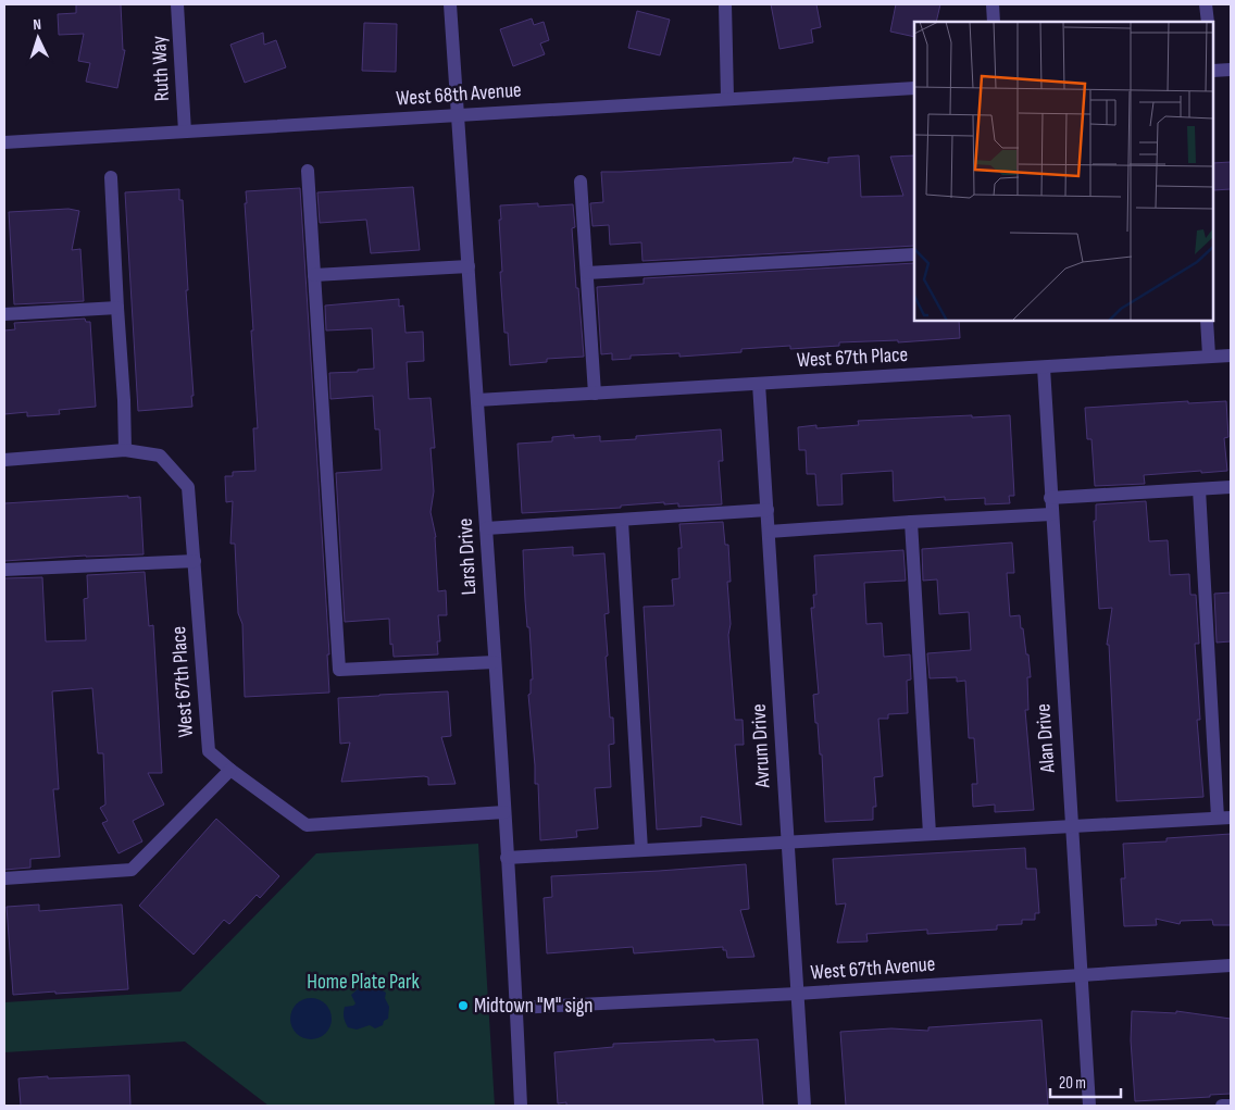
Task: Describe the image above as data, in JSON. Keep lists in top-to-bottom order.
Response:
{
  "streets": {
    "street": [
      "Ruth Way",
      "West 68th Avenue",
      "West 67th Place",
      "Larsh Drive",
      "Alan Drive",
      "Avrum Drive",
      "West 67th Avenue"
    ]
  },
  "crossings": [
    ["Ruth Way", "West 68th Avenue"],
    ["West 68th Avenue", "Larsh Drive"],
    ["West 67th Place", "Larsh Drive"],
    ["West 67th Place", "Alan Drive"],
    ["West 67th Place", "Avrum Drive"],
    ["Larsh Drive", "West 67th Avenue"],
    ["Alan Drive", "West 67th Avenue"],
    ["Avrum Drive", "West 67th Avenue"]
  ],
  "parks": ["Home Plate Park"],
  "places": ["Midtown \"M\" sign"],
  "scale_bar": "20 m",
  "north": "top"
}
